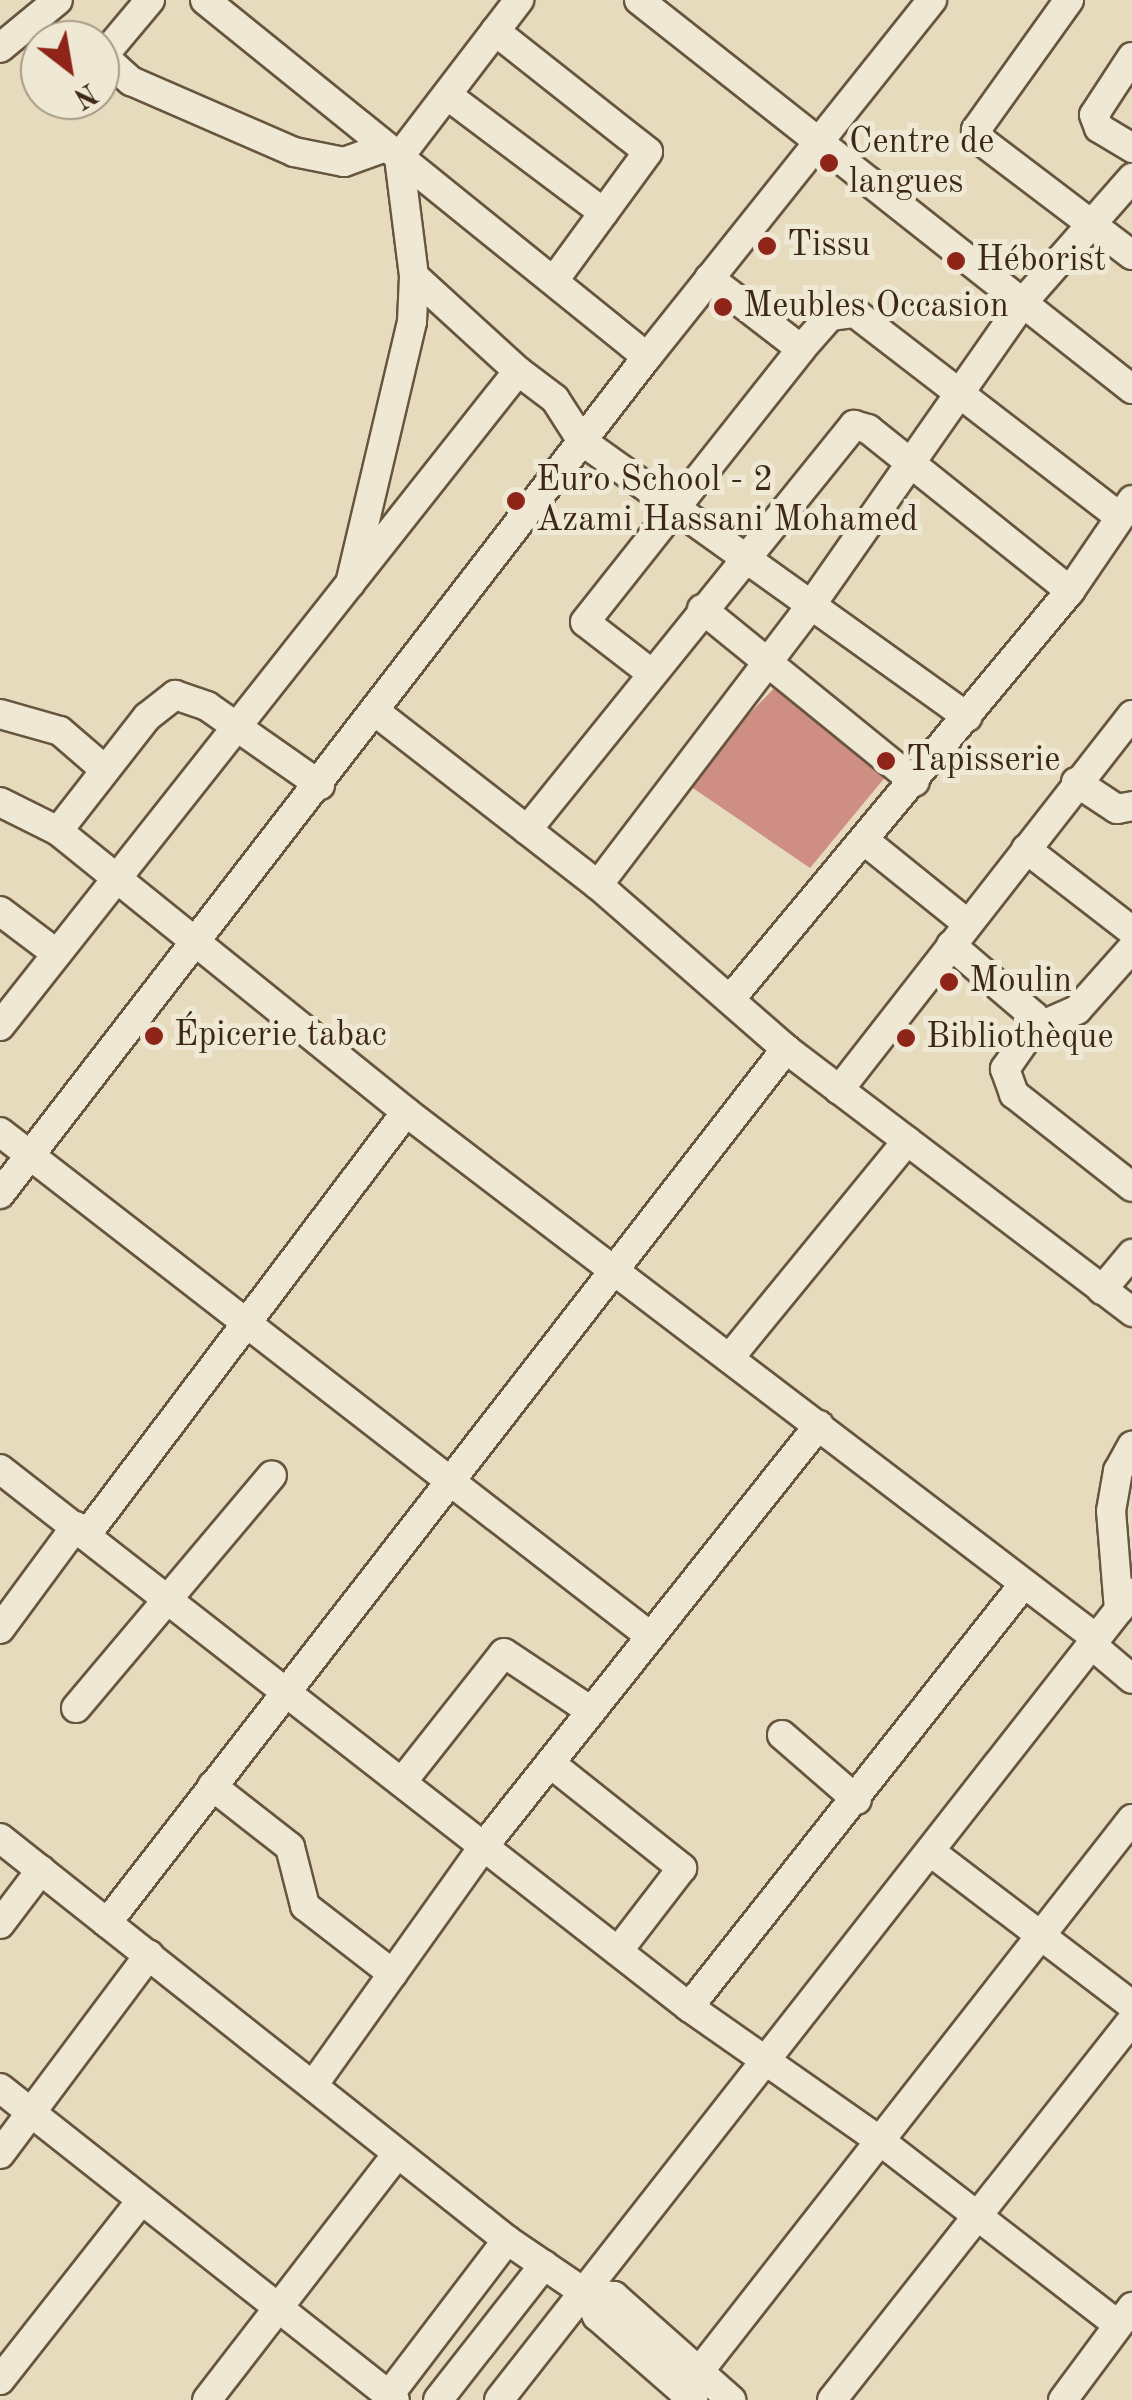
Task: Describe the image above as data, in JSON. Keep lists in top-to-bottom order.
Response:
{
  "places": [
    "Centre de langues",
    "Tissu",
    "Héborist",
    "Meubles Occasion",
    "Euro School - 2 Azami Hassani Mohamed",
    "Tapisserie",
    "Moulin",
    "Épicerie tabac",
    "Bibliothèque"
  ],
  "north": "bottom right"
}
